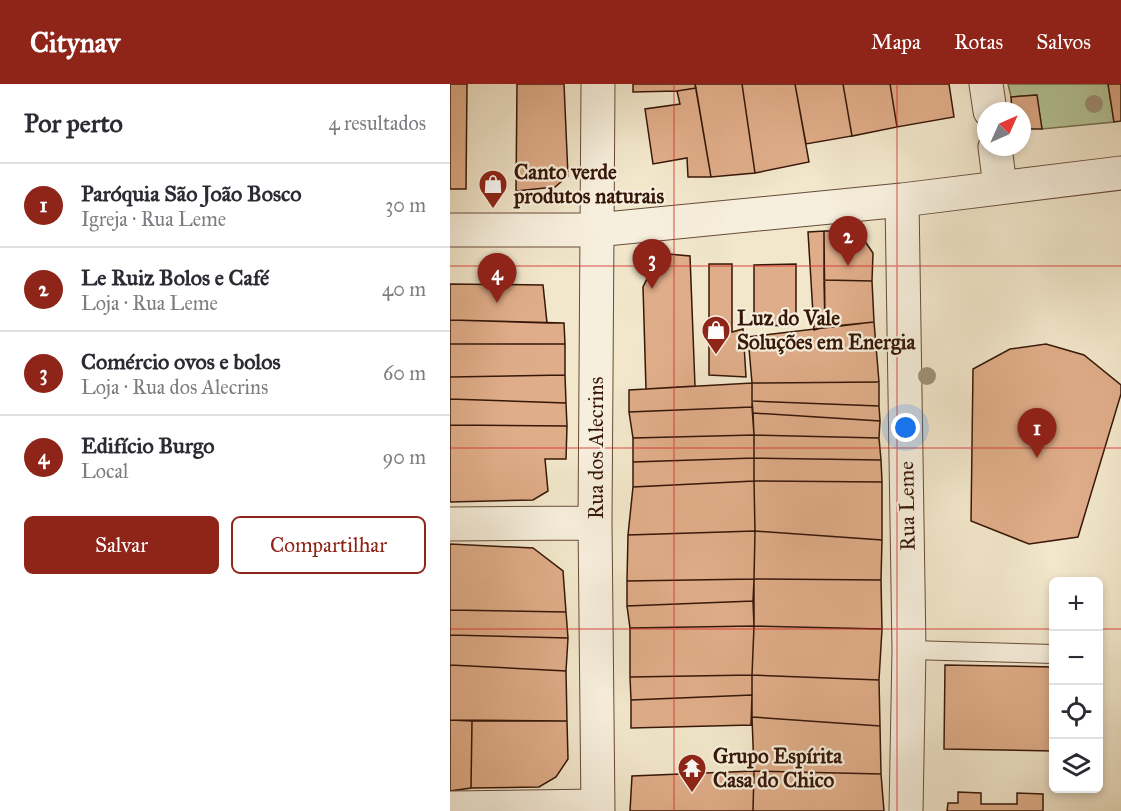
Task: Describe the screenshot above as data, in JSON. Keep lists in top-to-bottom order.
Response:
{
  "streets": {
    "street": ["Rua dos Alecrins", "Rua Leme"]
  },
  "places": {
    "shop": ["Canto verde produtos naturais", "Luz do Vale Soluções em Energia"],
    "temple": ["Grupo Espírita Casa do Chico"]
  },
  "north": "top right",
  "page": {
    "header": "Citynav",
    "nav": ["Mapa", "Rotas", "Salvos"],
    "heading": ["Por perto", "4 resultados"],
    "list": [
      {
        "mark": "1",
        "name": "Paróquia São João Bosco",
        "note": "Igreja · Rua Leme",
        "value": "30 m"
      },
      {
        "mark": "2",
        "name": "Le Ruiz Bolos e Café",
        "note": "Loja · Rua Leme",
        "value": "40 m"
      },
      {
        "mark": "3",
        "name": "Comércio ovos e bolos",
        "note": "Loja · Rua dos Alecrins",
        "value": "60 m"
      },
      {
        "mark": "4",
        "name": "Edifício Burgo",
        "note": "Local",
        "value": "90 m"
      }
    ],
    "pins": [
      "2",
      "3",
      "4",
      "1"
    ],
    "buttons": ["Salvar", "Compartilhar"],
    "map_buttons": ["+", "−"]
  }
}
